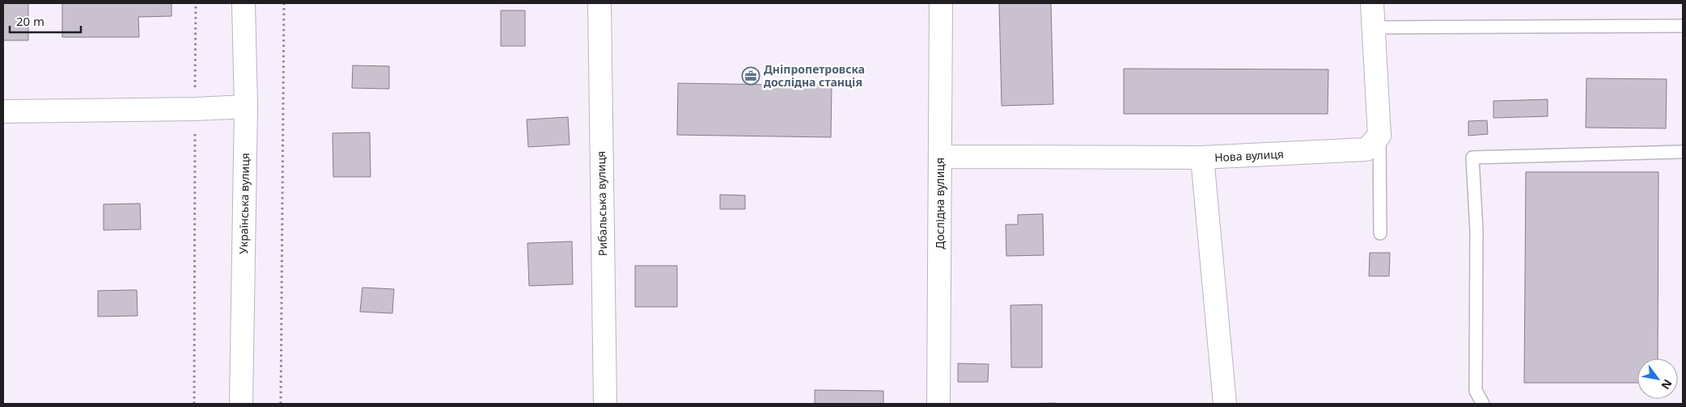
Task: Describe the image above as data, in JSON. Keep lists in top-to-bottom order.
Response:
{
  "streets": {
    "street": [
      "Нова вулиця",
      "Українська вулиця",
      "Рибальська вулиця",
      "Дослідна вулиця"
    ]
  },
  "places": {
    "office": ["Дніпропетровска дослідна станція"]
  },
  "scale_bar": "20 m",
  "north": "bottom right"
}
